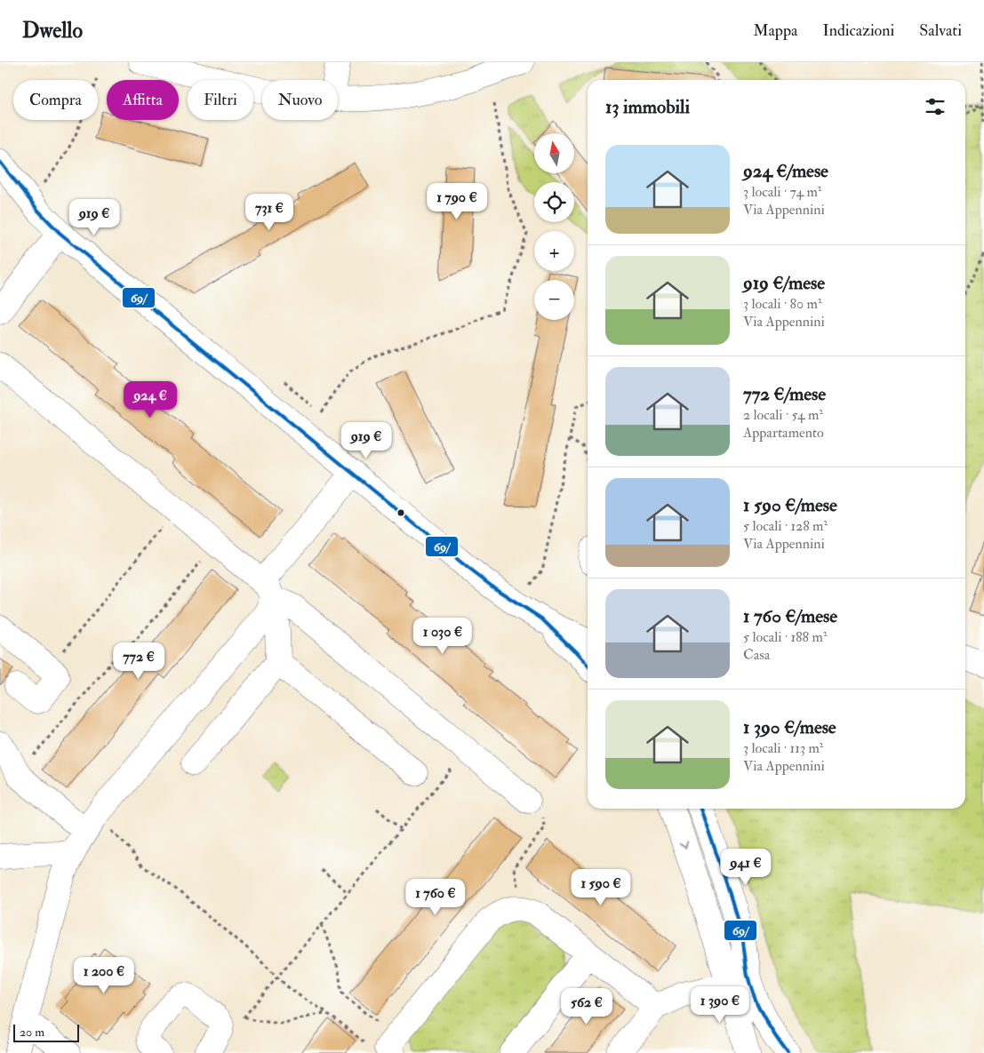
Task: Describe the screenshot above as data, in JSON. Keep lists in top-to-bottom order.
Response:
{
  "lines": ["transit line 69/"],
  "scale_bar": "20 m",
  "north": "top",
  "page": {
    "header": "Dwello",
    "nav": ["Mappa", "Indicazioni", "Salvati"],
    "chip": [
      "Compra",
      "Affitta",
      "Filtri",
      "Nuovo"
    ],
    "heading": "13 immobili",
    "map_buttons": ["+", "−"],
    "list": [
      {
        "name": "924 €/mese",
        "note": "3 locali · 74 m² · Via Appennini"
      },
      {
        "name": "919 €/mese",
        "note": "3 locali · 80 m² · Via Appennini"
      },
      {
        "name": "772 €/mese",
        "note": "2 locali · 54 m² · Appartamento"
      },
      {
        "name": "1 590 €/mese",
        "note": "5 locali · 128 m² · Via Appennini"
      },
      {
        "name": "1 760 €/mese",
        "note": "5 locali · 188 m² · Casa"
      },
      {
        "name": "1 390 €/mese",
        "note": "3 locali · 113 m² · Via Appennini"
      }
    ],
    "price": [
      "1 790 €",
      "731 €",
      "919 €",
      "924 €",
      "919 €",
      "1 030 €",
      "772 €",
      "941 €",
      "1 590 €",
      "1 760 €",
      "1 200 €",
      "1 390 €",
      "562 €"
    ],
    "scale": "20 m"
  }
}
